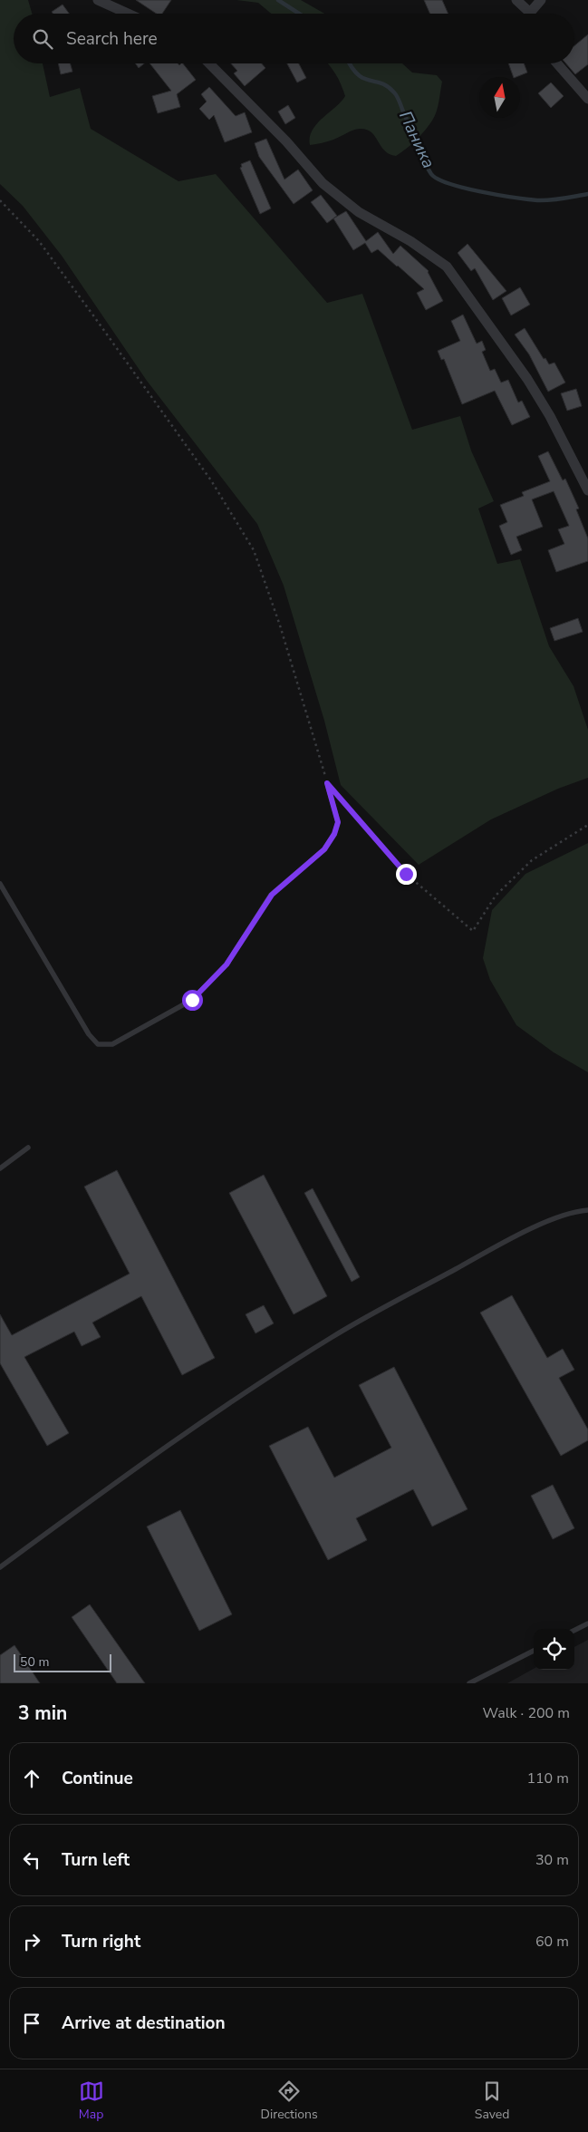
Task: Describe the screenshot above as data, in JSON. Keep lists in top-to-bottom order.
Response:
{
  "water": ["Паника"],
  "scale_bar": "50 m",
  "north": "top",
  "page": {
    "search": "Search here",
    "scale": "50 m",
    "heading": ["3 min", "Walk · 200 m"],
    "list": [
      ["Continue", "110 m"],
      ["Turn left", "30 m"],
      ["Turn right", "60 m"],
      "Arrive at destination"
    ],
    "nav": ["Map", "Directions", "Saved"]
  }
}
